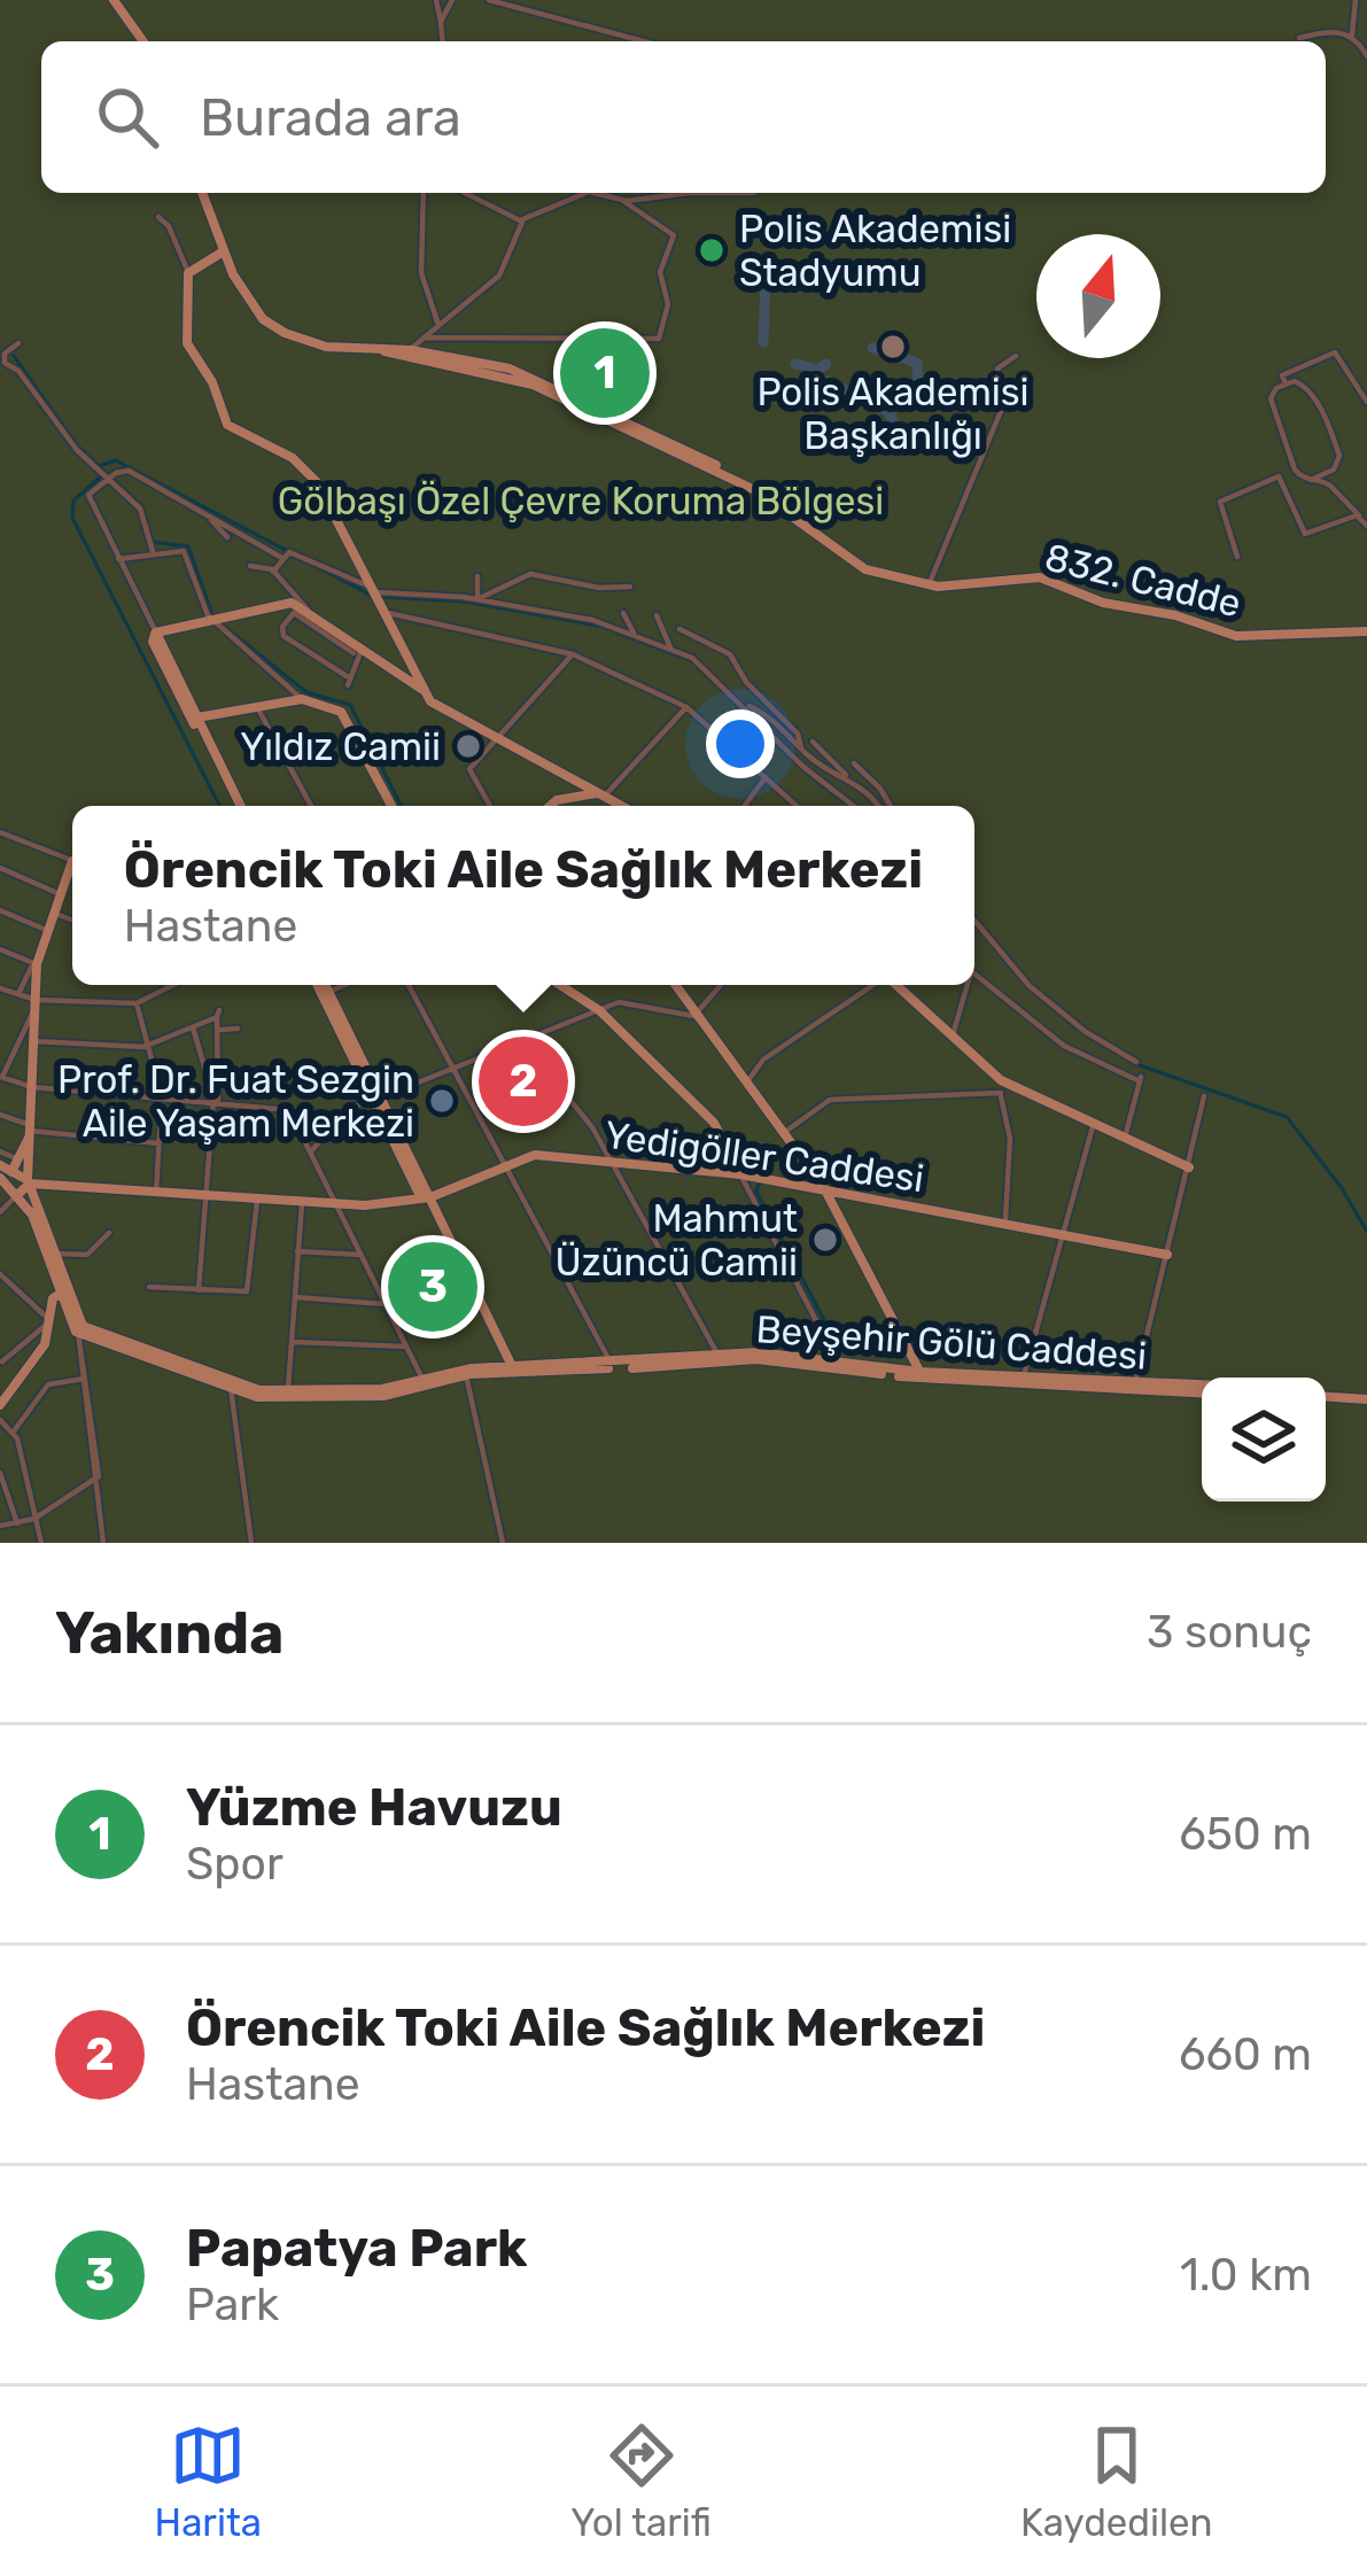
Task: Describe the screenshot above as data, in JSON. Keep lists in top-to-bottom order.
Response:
{
  "streets": {
    "street": ["832. Cadde", "Yedigöller Caddesi", "Beyşehir Gölü Caddesi"]
  },
  "parks": ["Gölbaşı Özel Çevre Koruma Bölgesi"],
  "places": [
    "Polis Akademisi Stadyumu",
    "Polis Akademisi Başkanlığı",
    "Yıldız Camii",
    "Prof. Dr. Fuat Sezgin Aile Yaşam Merkezi",
    "Mahmut Üzüncü Camii"
  ],
  "north": "top",
  "page": {
    "search": "Burada ara",
    "pins": ["1", "2", "3"],
    "popup": ["Örencik Toki Aile Sağlık Merkezi", "Hastane"],
    "heading": ["Yakında", "3 sonuç"],
    "list": [
      {
        "mark": "1",
        "name": "Yüzme Havuzu",
        "note": "Spor",
        "value": "650 m"
      },
      {
        "mark": "2",
        "name": "Örencik Toki Aile Sağlık Merkezi",
        "note": "Hastane",
        "value": "660 m"
      },
      {
        "mark": "3",
        "name": "Papatya Park",
        "note": "Park",
        "value": "1.0 km"
      }
    ],
    "nav": ["Harita", "Yol tarifi", "Kaydedilen"]
  }
}
